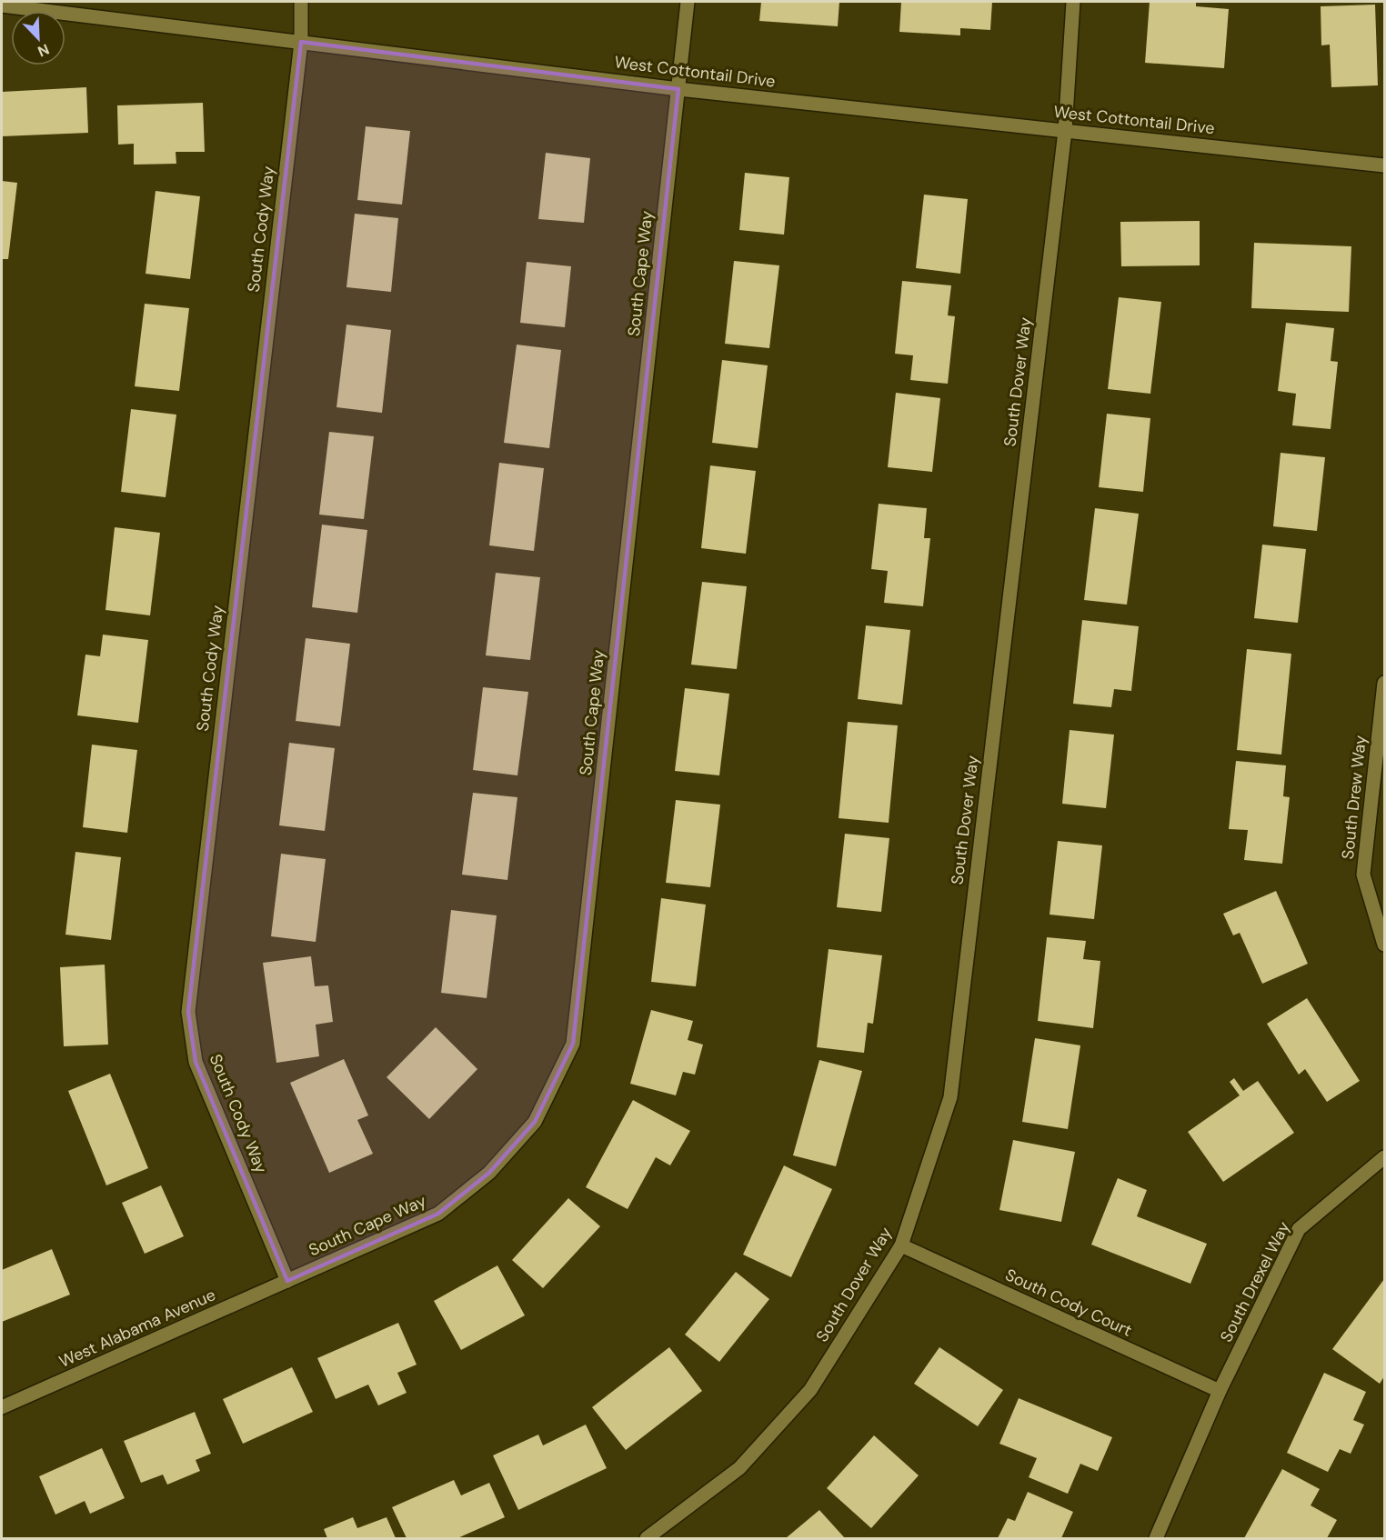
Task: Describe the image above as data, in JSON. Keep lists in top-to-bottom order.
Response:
{
  "streets": {
    "street": [
      "West Cottontail Drive",
      "South Cody Way",
      "South Cape Way",
      "South Dover Way",
      "South Drew Way",
      "South Drexel Way",
      "South Cody Court",
      "West Alabama Avenue"
    ]
  },
  "crossings": [
    ["West Cottontail Drive", "South Cody Way"],
    ["West Cottontail Drive", "South Cape Way"],
    ["West Cottontail Drive", "South Dover Way"],
    ["South Cody Way", "South Cape Way"],
    ["South Cody Way", "West Alabama Avenue"],
    ["South Cape Way", "West Alabama Avenue"],
    ["South Dover Way", "South Cody Court"],
    ["South Drexel Way", "South Cody Court"]
  ],
  "north": "bottom right"
}
